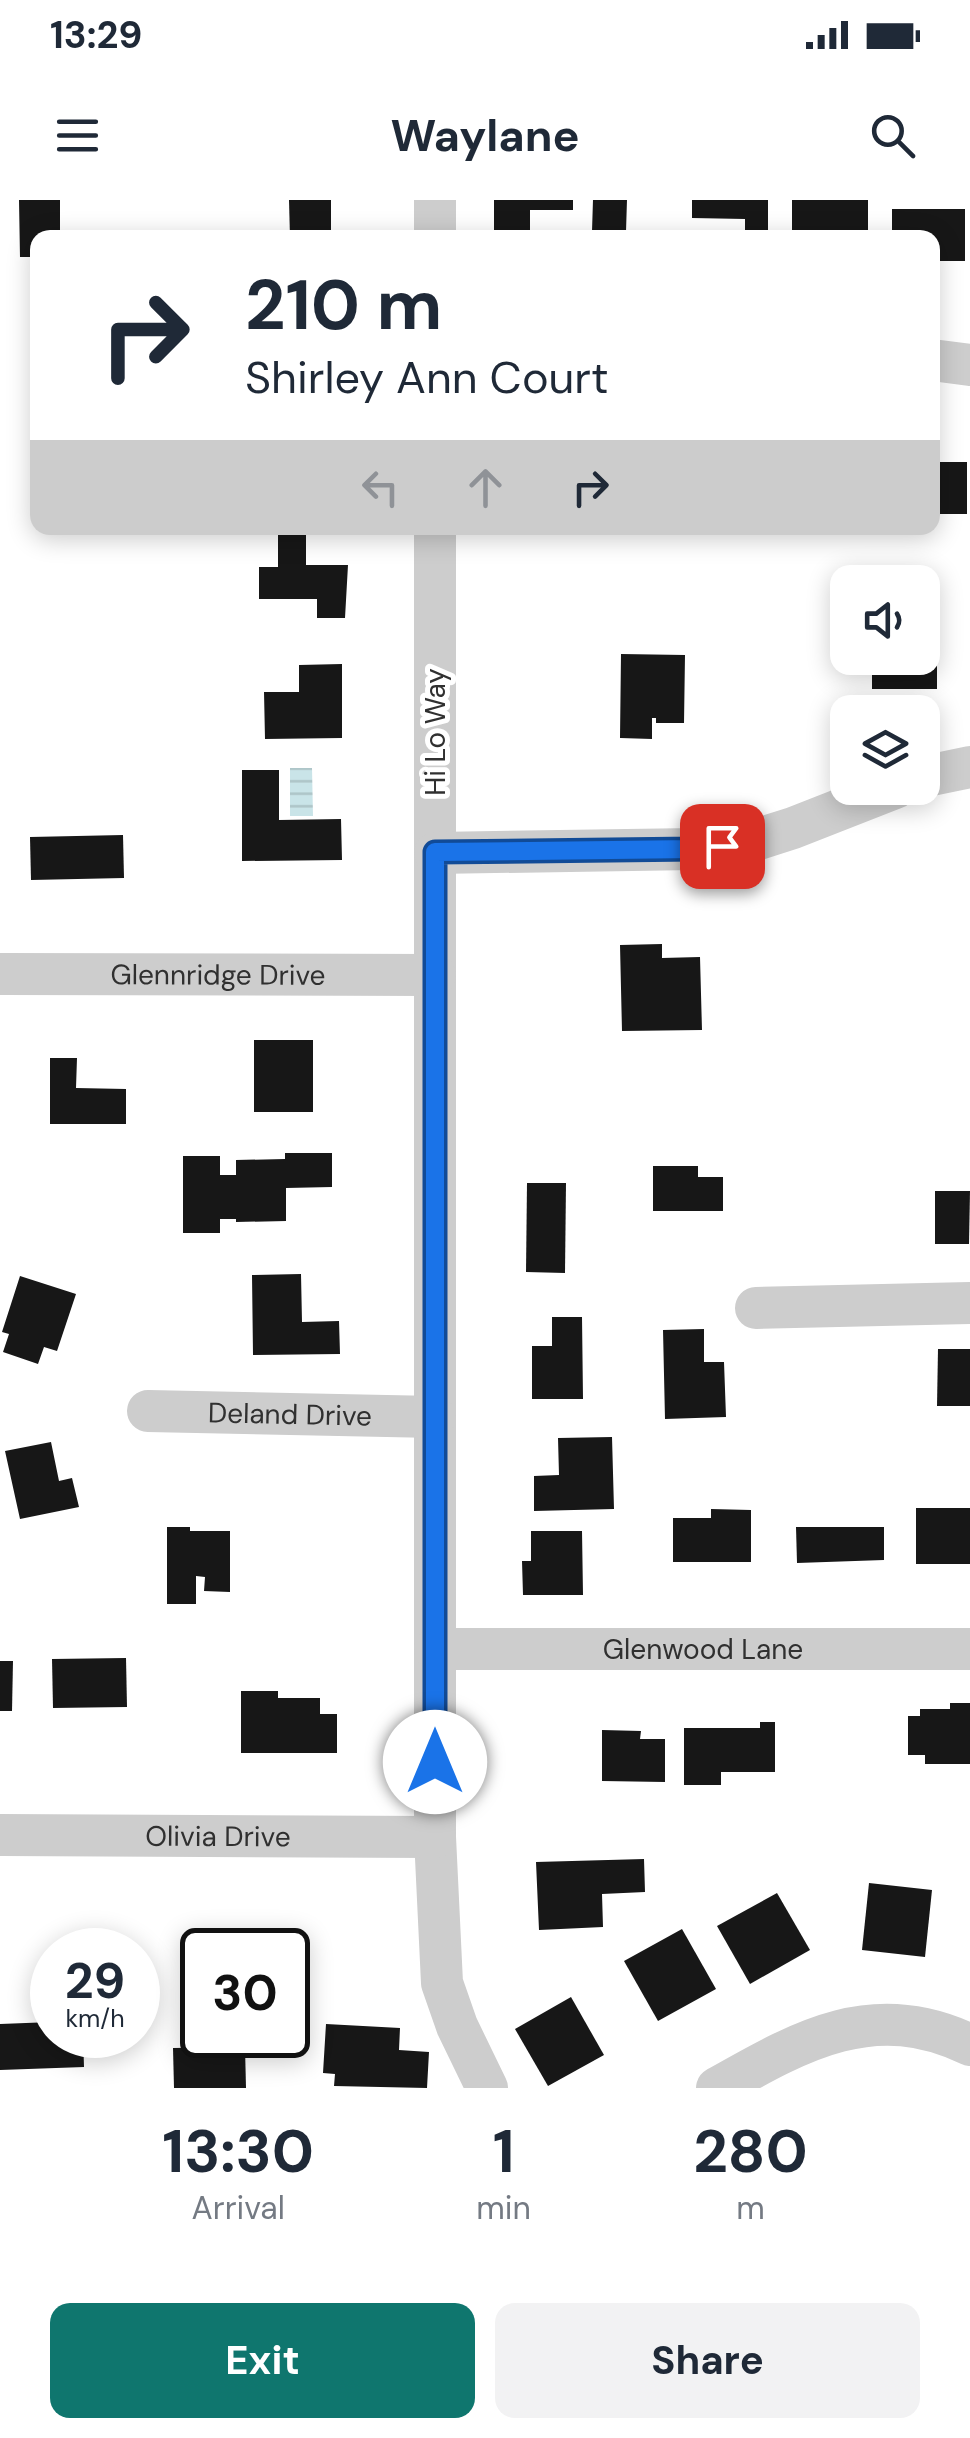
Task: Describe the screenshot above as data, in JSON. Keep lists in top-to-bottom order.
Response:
{
  "streets": {
    "street": [
      "Hi Lo Way",
      "Glennridge Drive",
      "Deland Drive",
      "Glenwood Lane",
      "Olivia Drive"
    ]
  },
  "crossings": [
    ["Hi Lo Way", "Glennridge Drive"],
    ["Hi Lo Way", "Deland Drive"],
    ["Hi Lo Way", "Glenwood Lane"],
    ["Hi Lo Way", "Olivia Drive"]
  ],
  "page": {
    "status": "13:29",
    "header": "Waylane",
    "turn": ["210 m", "Shirley Ann Court"],
    "speed": "29 km/h",
    "limit": "30",
    "eta": [
      "13:30",
      "Arrival",
      "1",
      "min",
      "280",
      "m"
    ],
    "buttons": ["Exit", "Share"]
  }
}
